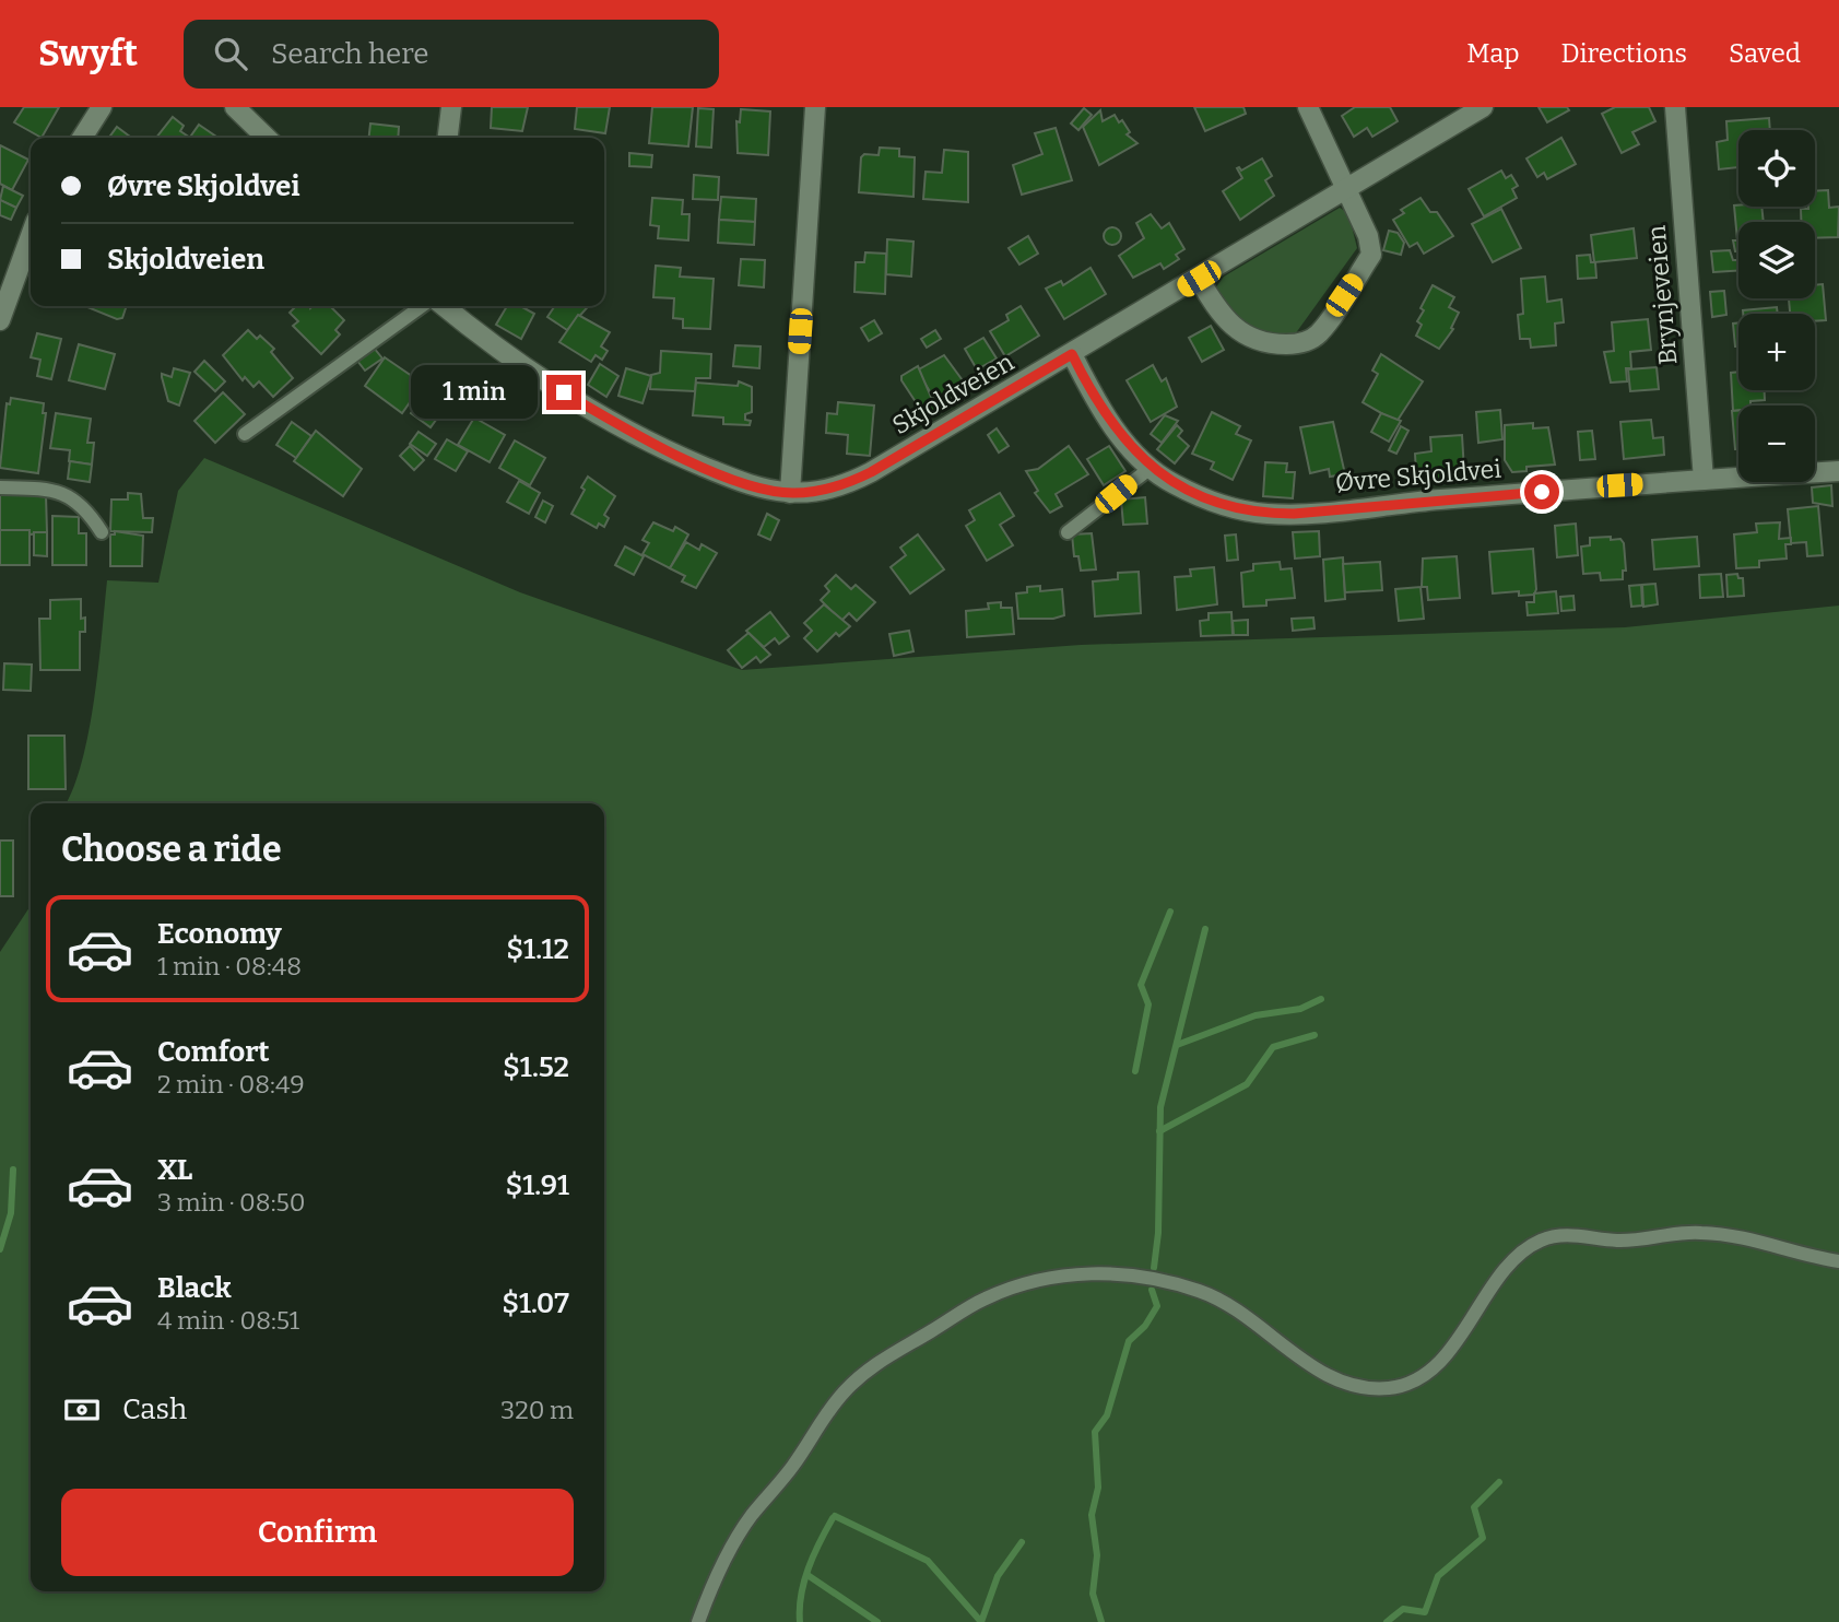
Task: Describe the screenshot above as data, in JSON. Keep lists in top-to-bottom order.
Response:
{
  "streets": {
    "street": ["Brynjeveien", "Skjoldveien", "Øvre Skjoldvei"]
  },
  "crossings": [
    ["Brynjeveien", "Øvre Skjoldvei"],
    ["Skjoldveien", "Øvre Skjoldvei"]
  ],
  "page": {
    "header": "Swyft",
    "search": "Search here",
    "nav": ["Map", "Directions", "Saved"],
    "map_buttons": ["+", "−"],
    "banner": ["Øvre Skjoldvei", "Skjoldveien"],
    "bubble": "1 min",
    "heading": "Choose a ride",
    "list": [
      {
        "name": "Economy",
        "note": "1 min · 08:48",
        "value": "$1.12"
      },
      {
        "name": "Comfort",
        "note": "2 min · 08:49",
        "value": "$1.52"
      },
      {
        "name": "XL",
        "note": "3 min · 08:50",
        "value": "$1.91"
      },
      {
        "name": "Black",
        "note": "4 min · 08:51",
        "value": "$1.07"
      }
    ],
    "pay": ["Cash", "320 m"],
    "buttons": "Confirm"
  }
}
